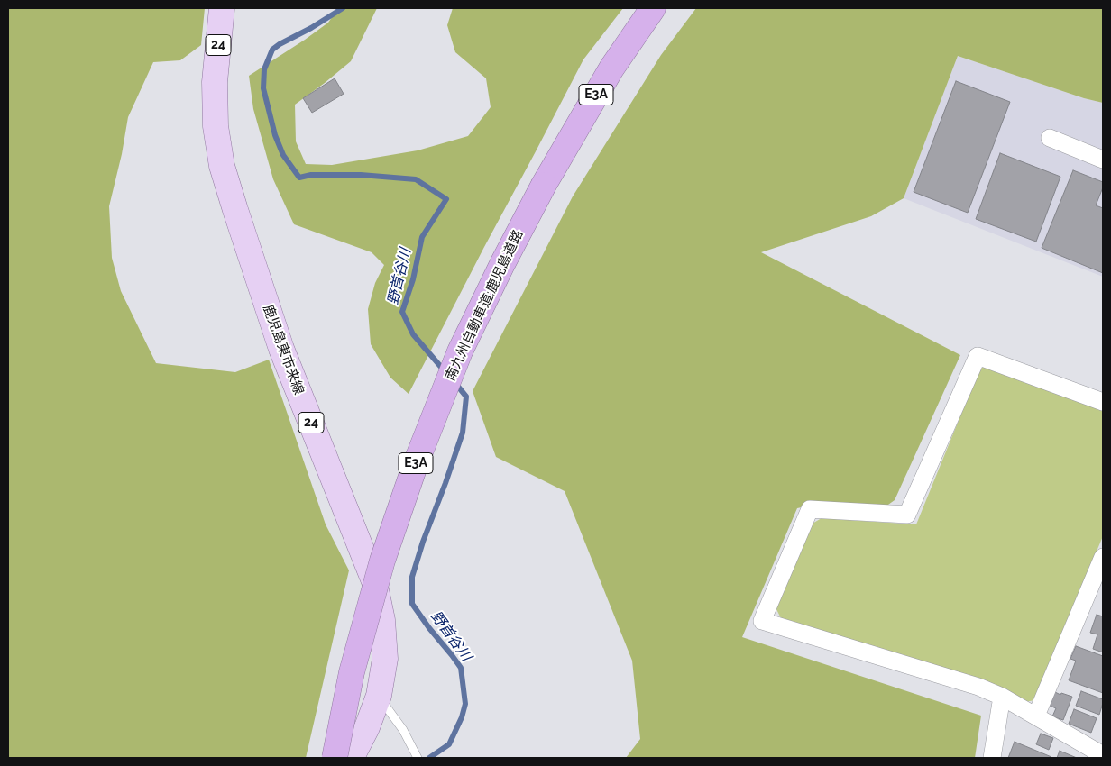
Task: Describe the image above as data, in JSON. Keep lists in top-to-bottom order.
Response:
{
  "streets": {
    "highway": ["E3A", "南九州自動車道;鹿児島道路"],
    "main road": ["24", "鹿児島東市来線"]
  },
  "water": ["野首谷川"]
}
